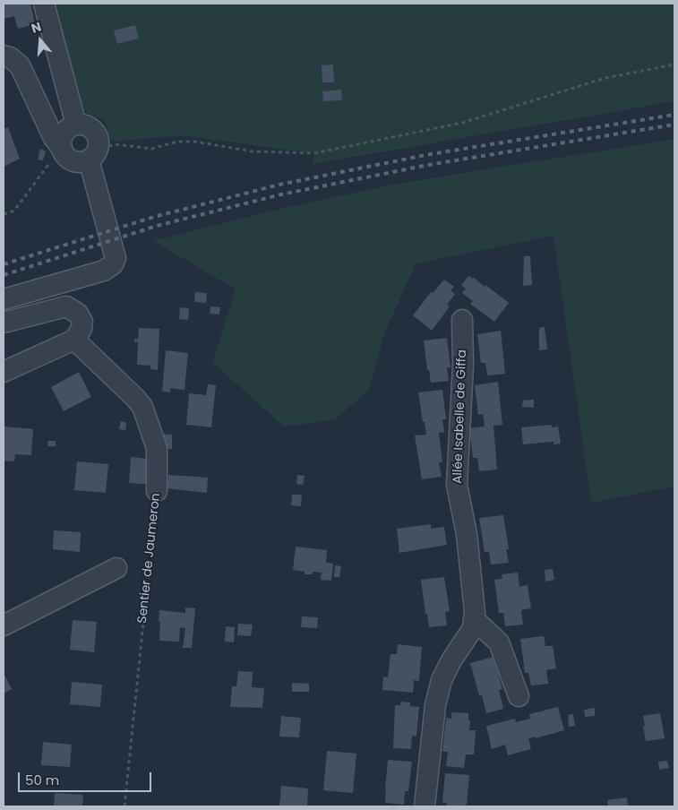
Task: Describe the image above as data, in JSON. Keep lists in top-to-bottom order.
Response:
{
  "streets": {
    "street": ["Allée Isabelle de Giffa", "Sentier de Jaumeron"]
  },
  "scale_bar": "50 m",
  "north": "top"
}
